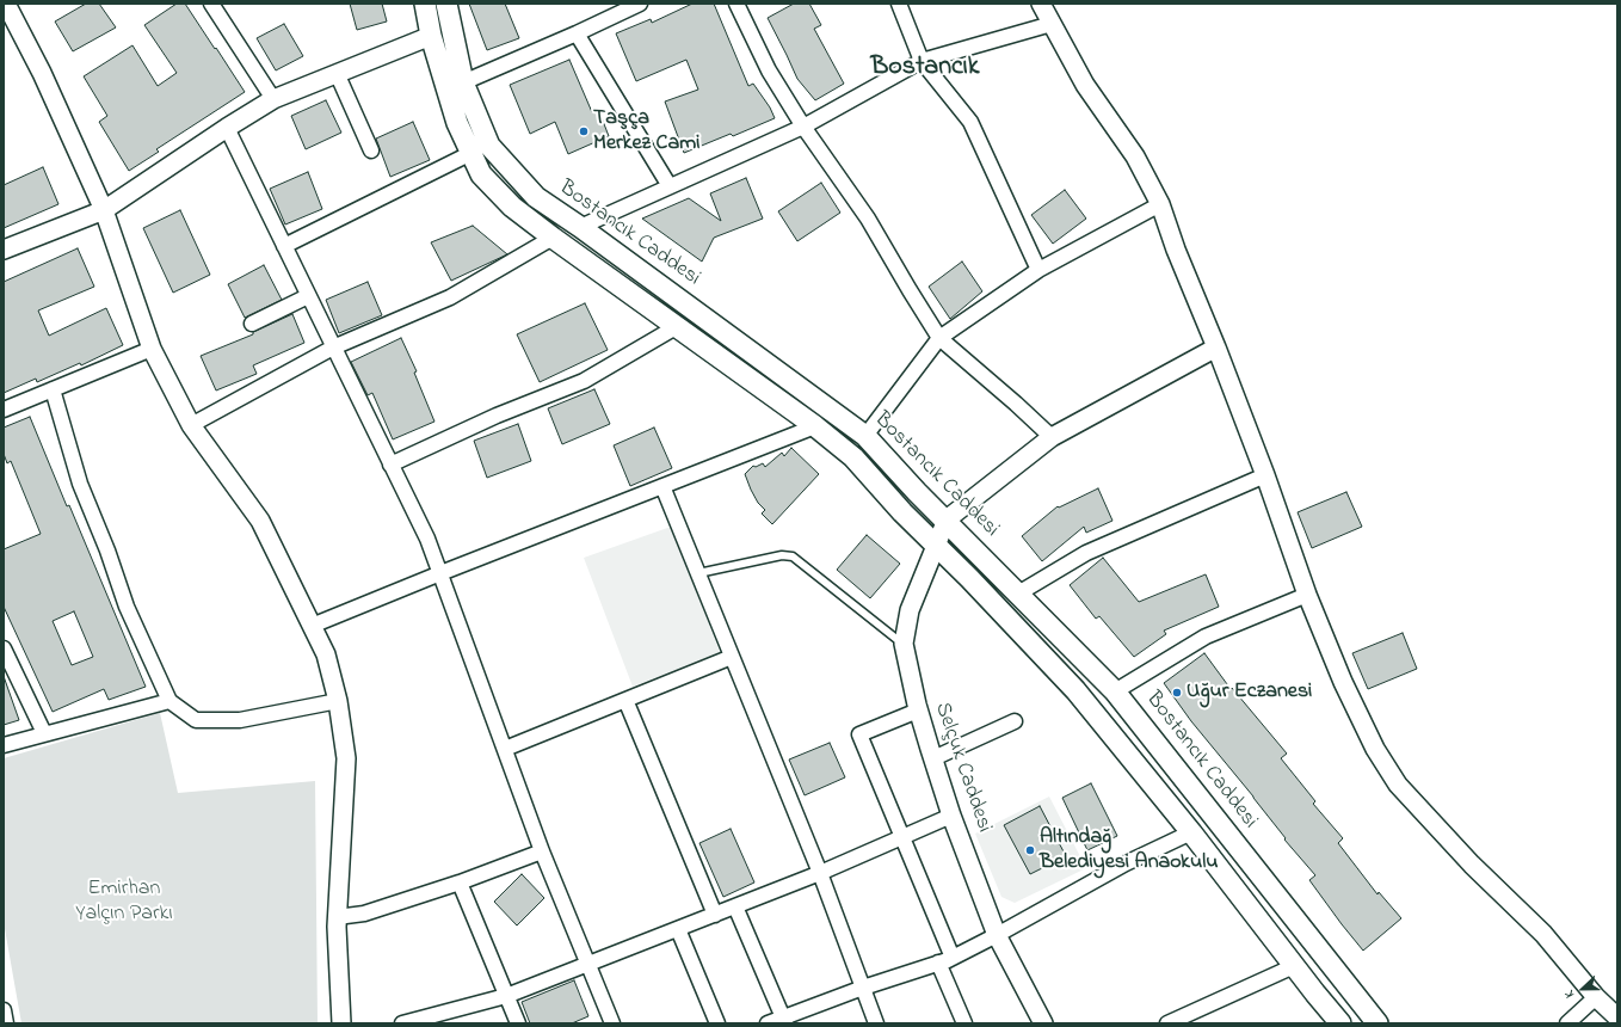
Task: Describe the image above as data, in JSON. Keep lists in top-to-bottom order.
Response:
{
  "streets": {
    "main road": ["Bostancık Caddesi"],
    "street": ["Selçuk Caddesi"]
  },
  "crossings": [
    ["Bostancık Caddesi", "Selçuk Caddesi"]
  ],
  "districts": ["Bostancık"],
  "parks": ["Emirhan Yalçın Parkı"],
  "places": ["Taşça Merkez Cami", "Uğur Eczanesi", "Altındağ Belediyesi Anaokulu"],
  "north": "left"
}
